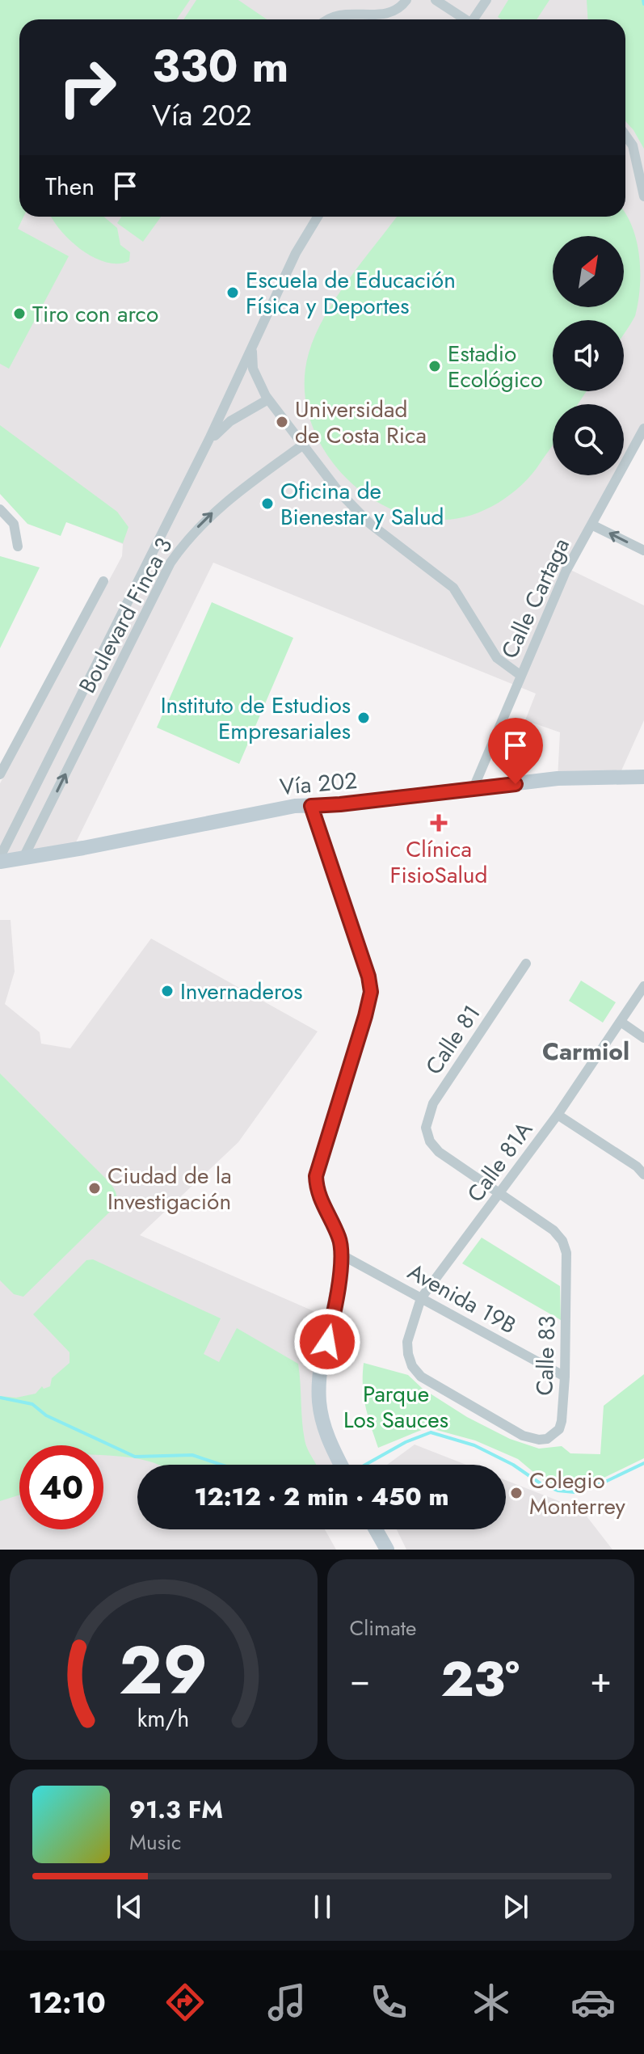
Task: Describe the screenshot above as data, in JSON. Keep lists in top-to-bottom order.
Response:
{
  "streets": {
    "street": [
      "Calle Cartaga",
      "Boulevard Finca 3",
      "Vía 202",
      "Calle 81",
      "Calle 81A",
      "Avenida 19B",
      "Calle 83"
    ]
  },
  "crossings": [
    ["Calle Cartaga", "Vía 202"],
    ["Boulevard Finca 3", "Vía 202"],
    ["Calle 81", "Calle 83"],
    ["Calle 81A", "Avenida 19B"],
    ["Calle 81A", "Calle 83"],
    ["Avenida 19B", "Calle 83"]
  ],
  "districts": ["Carmiol"],
  "parks": ["Parque Los Sauces"],
  "places": {
    "other": [
      "Escuela de Educación Física y Deportes",
      "Tiro con arco",
      "Estadio Ecológico",
      "Universidad de Costa Rica",
      "Oficina de Bienestar y Salud",
      "Instituto de Estudios Empresariales",
      "Invernaderos",
      "Ciudad de la Investigación",
      "Colegio Monterrey"
    ],
    "health": ["Clínica FisioSalud"]
  },
  "north": "top right",
  "page": {
    "turn": ["330 m", "Vía 202"],
    "then": "Then",
    "limit": "40",
    "trip": "12:12 · 2 min · 450 m",
    "tile": "Climate",
    "heat": ["−", "23°", "+"],
    "song": ["91.3 FM", "Music"],
    "tabs": "12:10",
    "gauge": ["29", "km/h"]
  }
}
